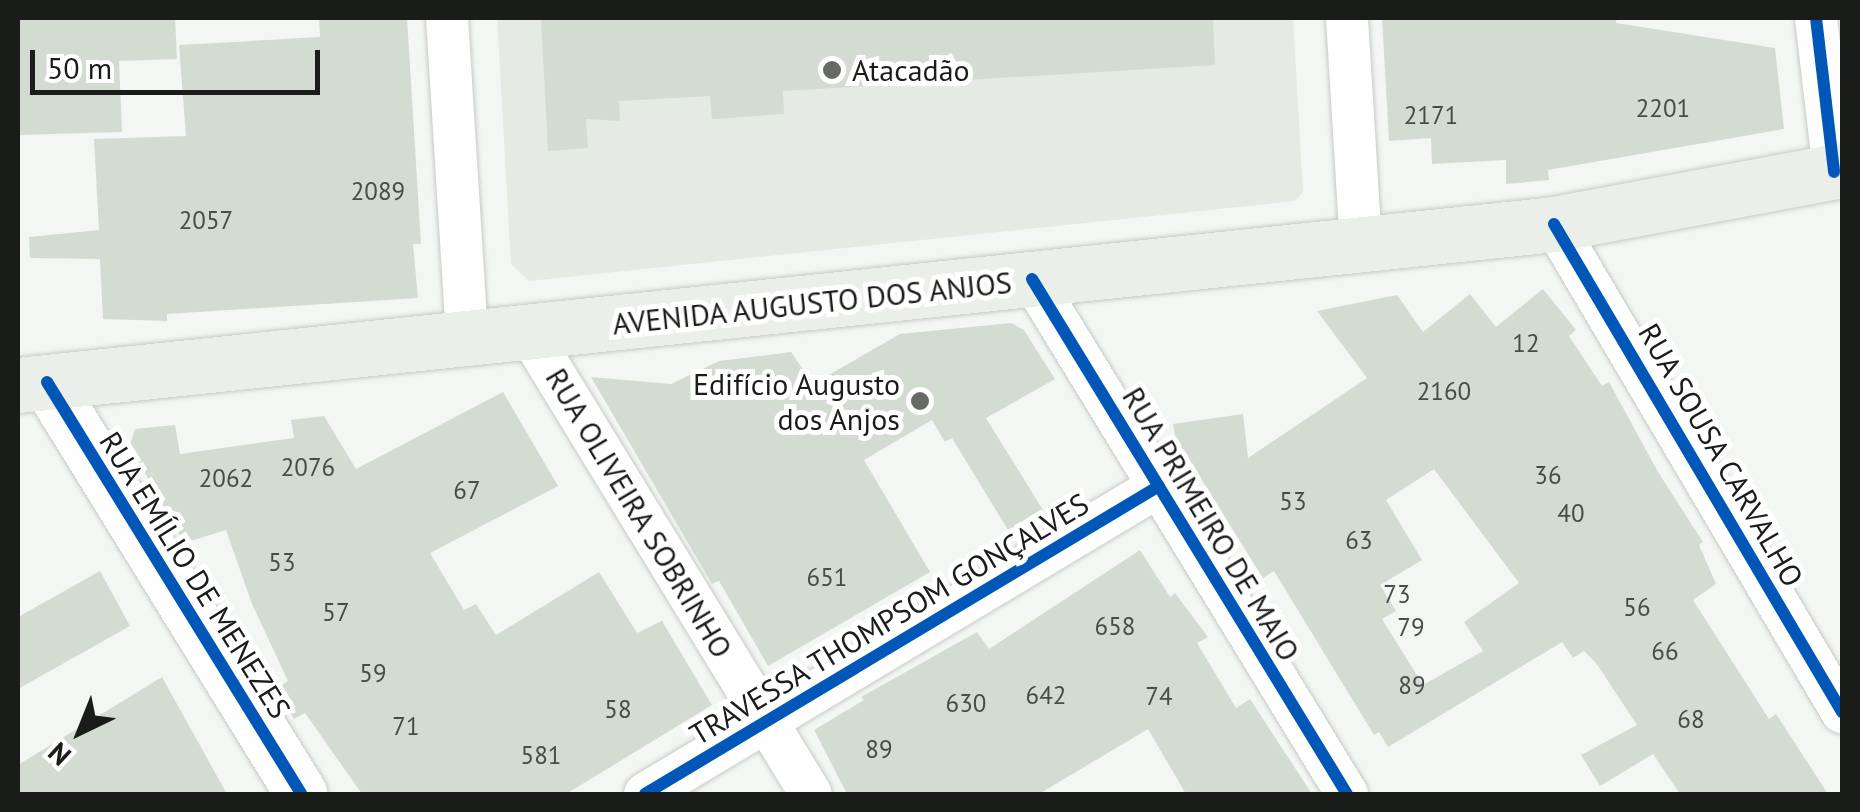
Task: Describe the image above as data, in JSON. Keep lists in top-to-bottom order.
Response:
{
  "streets": {
    "main road": ["AVENIDA AUGUSTO DOS ANJOS"],
    "street": [
      "RUA SOUSA CARVALHO",
      "RUA OLIVEIRA SOBRINHO",
      "RUA PRIMEIRO DE MAIO",
      "RUA EMÍLIO DE MENEZES",
      "TRAVESSA THOMPSOM GONÇALVES"
    ]
  },
  "crossings": [
    ["AVENIDA AUGUSTO DOS ANJOS", "RUA SOUSA CARVALHO"],
    ["AVENIDA AUGUSTO DOS ANJOS", "RUA OLIVEIRA SOBRINHO"],
    ["AVENIDA AUGUSTO DOS ANJOS", "RUA PRIMEIRO DE MAIO"],
    ["AVENIDA AUGUSTO DOS ANJOS", "RUA EMÍLIO DE MENEZES"],
    ["RUA OLIVEIRA SOBRINHO", "TRAVESSA THOMPSOM GONÇALVES"],
    ["RUA PRIMEIRO DE MAIO", "TRAVESSA THOMPSOM GONÇALVES"]
  ],
  "places": ["Atacadão", "Edifício Augusto dos Anjos"],
  "house_numbers": [
    "2201",
    "2171",
    "2089",
    "2057",
    "12",
    "2160",
    "2076",
    "36",
    "2062",
    "67",
    "53",
    "40",
    "63",
    "53",
    "651",
    "73",
    "56",
    "57",
    "658",
    "79",
    "66",
    "59",
    "89",
    "642",
    "74",
    "630",
    "58",
    "68",
    "71",
    "89",
    "581"
  ],
  "scale_bar": "50 m",
  "north": "bottom left"
}
